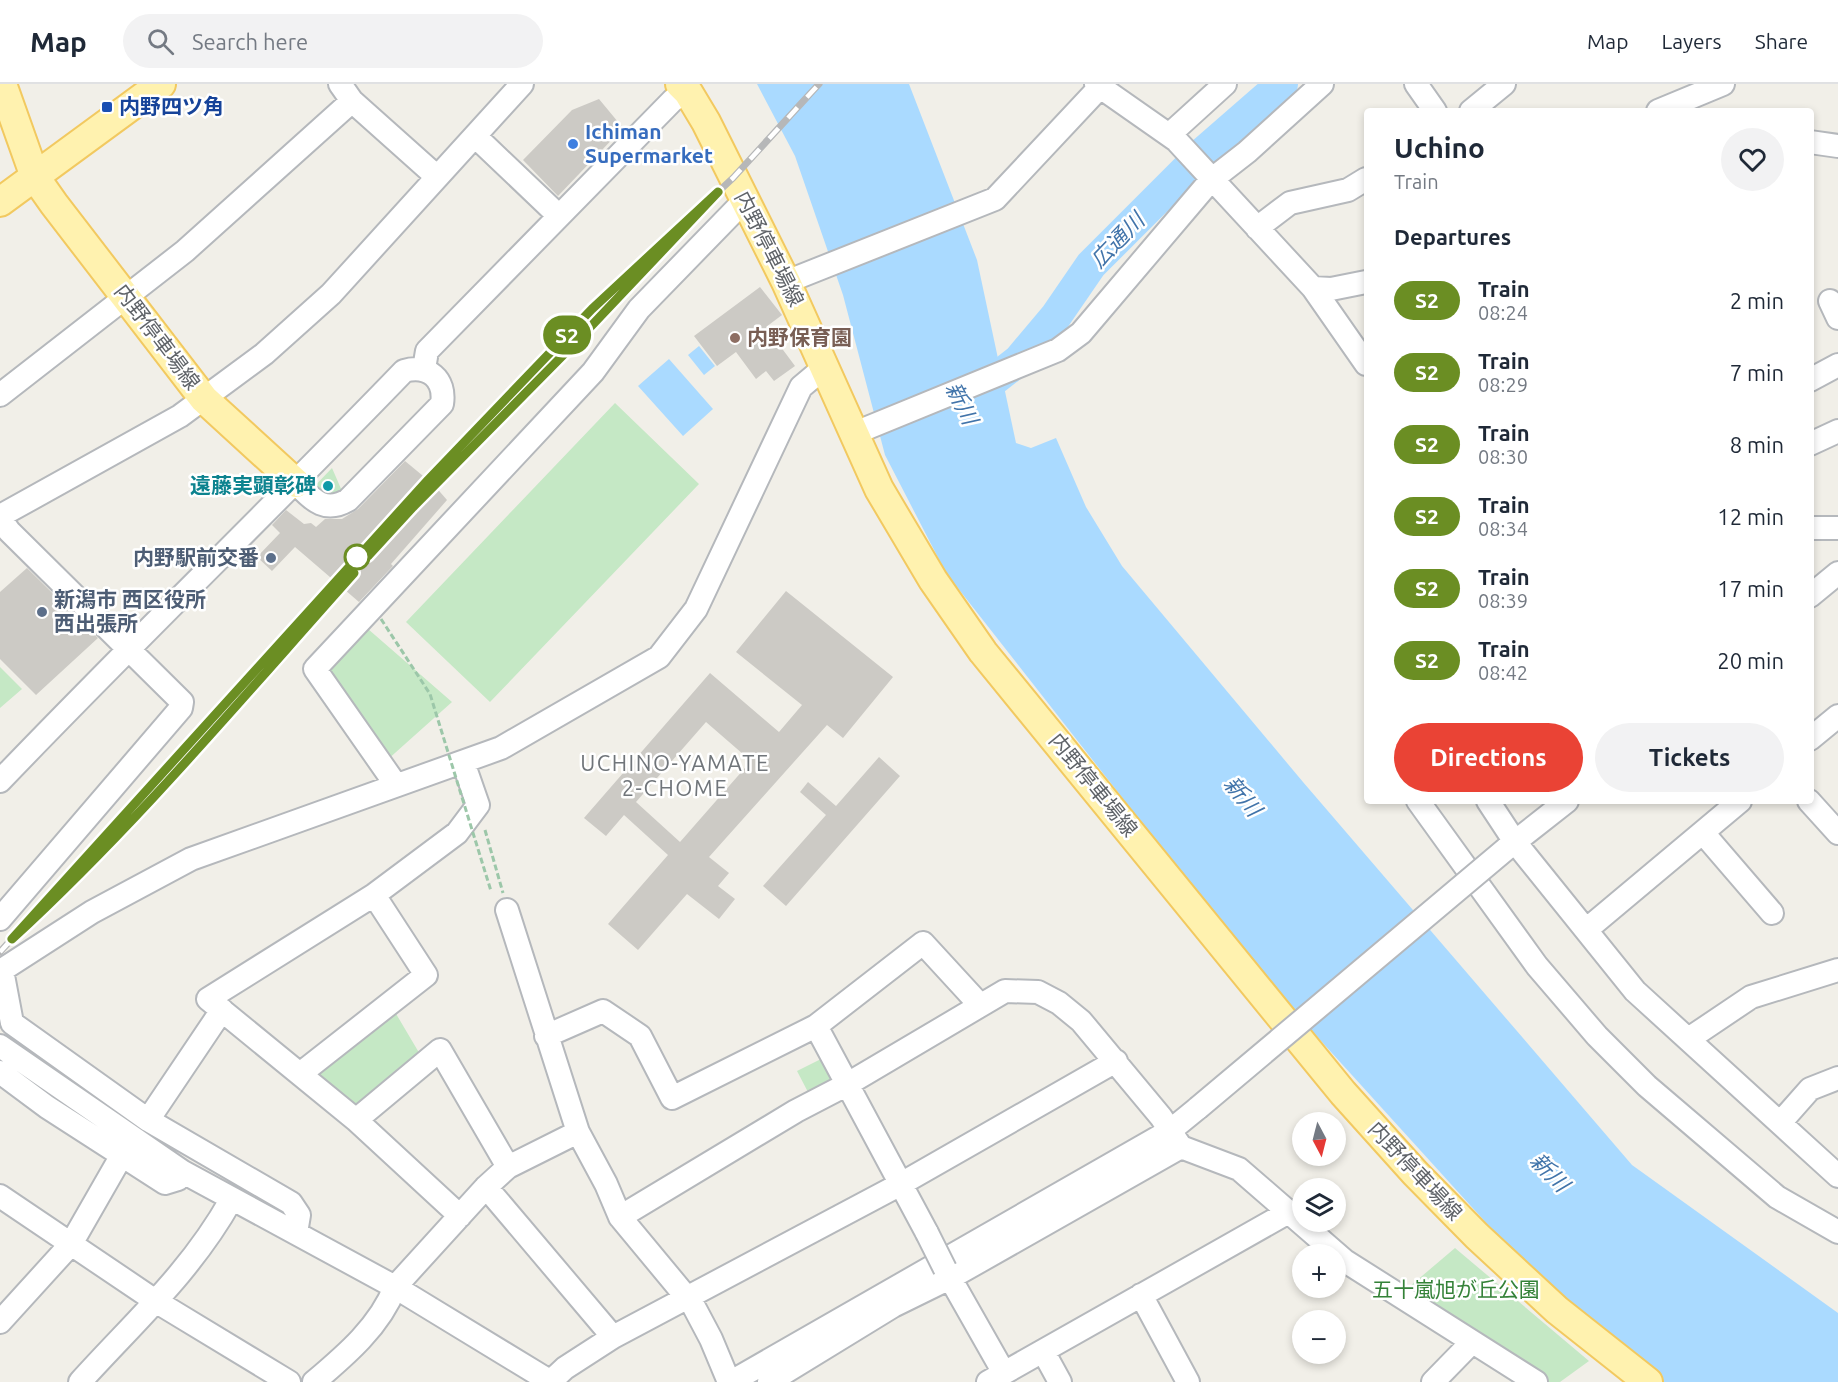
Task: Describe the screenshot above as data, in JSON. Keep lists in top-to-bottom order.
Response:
{
  "streets": {
    "main road": ["内野停車場線"]
  },
  "districts": ["UCHINO-YAMATE 2-CHOME"],
  "water": ["広通川", "新川"],
  "parks": ["五十嵐旭が丘公園"],
  "places": {
    "transit": ["内野四ツ角"],
    "other": [
      "Ichiman Supermarket",
      "内野保育園",
      "遠藤実顕彰碑",
      "内野駅前交番",
      "新潟市 西区役所 西出張所"
    ]
  },
  "north": "bottom",
  "page": {
    "header": "Map",
    "search": "Search here",
    "nav": ["Map", "Layers", "Share"],
    "on_map": "S2",
    "heading": [
      ["Uchino", "Train"],
      "Departures"
    ],
    "list": [
      {
        "mark": "S2",
        "name": "Train",
        "note": "08:24",
        "value": "2 min"
      },
      {
        "mark": "S2",
        "name": "Train",
        "note": "08:29",
        "value": "7 min"
      },
      {
        "mark": "S2",
        "name": "Train",
        "note": "08:30",
        "value": "8 min"
      },
      {
        "mark": "S2",
        "name": "Train",
        "note": "08:34",
        "value": "12 min"
      },
      {
        "mark": "S2",
        "name": "Train",
        "note": "08:39",
        "value": "17 min"
      },
      {
        "mark": "S2",
        "name": "Train",
        "note": "08:42",
        "value": "20 min"
      }
    ],
    "buttons": ["Directions", "Tickets"],
    "map_buttons": ["+", "−"]
  }
}
